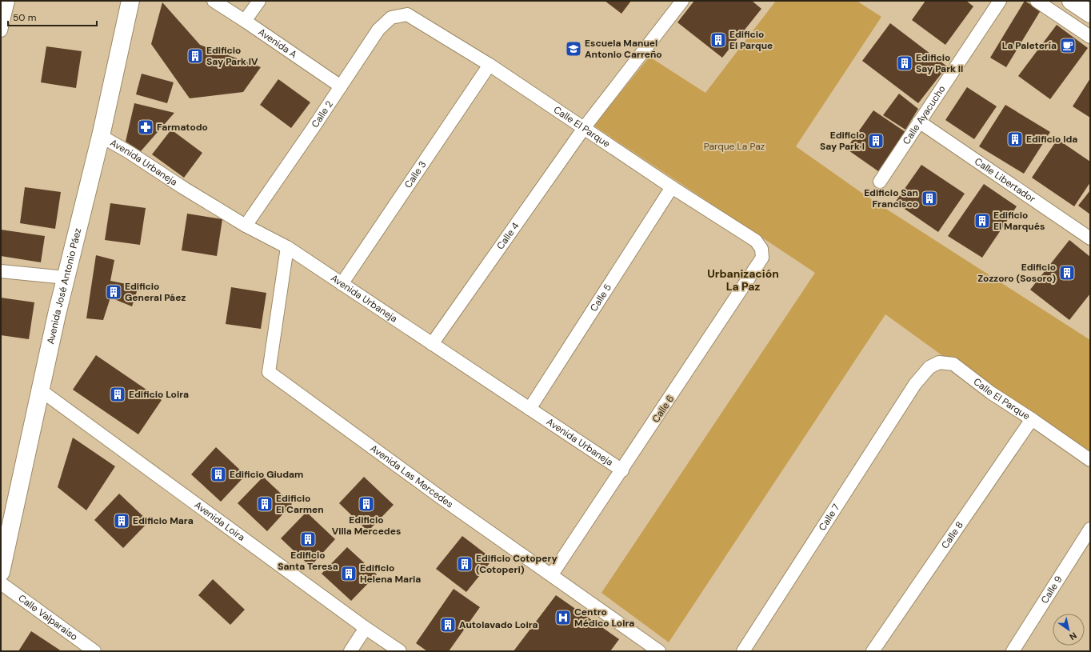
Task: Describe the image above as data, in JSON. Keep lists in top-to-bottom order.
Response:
{
  "streets": {
    "main road": ["Avenida José Antonio Páez"],
    "street": [
      "Avenida A",
      "Calle 2",
      "Calle Ayacucho",
      "Calle El Parque",
      "Avenida Urbaneja",
      "Calle 3",
      "Calle Libertador",
      "Calle 4",
      "Calle 5",
      "Calle 6",
      "Avenida Las Mercedes",
      "Calle 7",
      "Avenida Loira",
      "Calle 8",
      "Calle 9",
      "Calle Valparaiso"
    ]
  },
  "crossings": [
    ["Avenida A", "Calle 2"],
    ["Calle 2", "Calle El Parque"],
    ["Calle 2", "Avenida Urbaneja"],
    ["Calle Ayacucho", "Calle Libertador"],
    ["Calle El Parque", "Calle 3"],
    ["Calle El Parque", "Calle 4"],
    ["Calle El Parque", "Calle 5"],
    ["Calle El Parque", "Calle 6"],
    ["Calle El Parque", "Calle 7"],
    ["Calle El Parque", "Calle 8"],
    ["Avenida Urbaneja", "Calle 3"],
    ["Avenida Urbaneja", "Calle 4"],
    ["Avenida Urbaneja", "Avenida José Antonio Páez"],
    ["Avenida Urbaneja", "Calle 5"],
    ["Avenida Urbaneja", "Calle 6"],
    ["Avenida Urbaneja", "Avenida Las Mercedes"],
    ["Avenida José Antonio Páez", "Avenida Loira"],
    ["Calle 6", "Avenida Las Mercedes"]
  ],
  "districts": ["Urbanización La Paz"],
  "parks": ["Parque La Paz"],
  "places": {
    "building": [
      "Edificio El Parque",
      "Edificio Say Park IV",
      "Edificio Say Park II",
      "Edificio Ida",
      "Edificio Say Park I",
      "Edificio San Francisco",
      "Edificio El Marqués",
      "Edificio Zozzoro (Sosoro)",
      "Edificio General Páez",
      "Edificio Loira",
      "Edificio Giudam",
      "Edificio El Carmen",
      "Edificio Villa Mercedes",
      "Edificio Mara",
      "Edificio Santa Teresa",
      "Edificio Cotopery (Cotoperi)",
      "Edificio Helena Maria",
      "Autolavado Loira"
    ],
    "cafe": ["La Paletería"],
    "school or university": ["Escuela Manuel Antonio Carreño"],
    "pharmacy": ["Farmatodo"],
    "hospital": ["Centro Médico Loira"]
  },
  "scale_bar": "50 m",
  "north": "bottom right"
}
